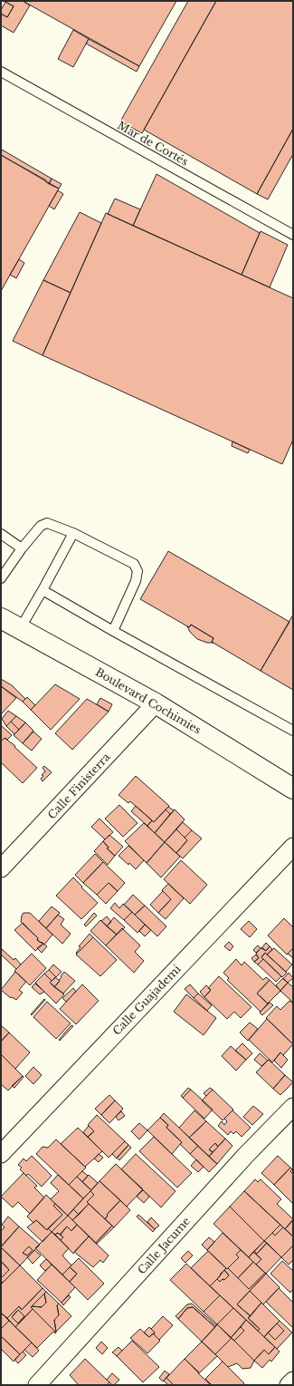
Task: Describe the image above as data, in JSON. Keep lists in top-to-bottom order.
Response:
{
  "streets": {
    "main road": ["Boulevard Cochimies"],
    "street": ["Calle Finisterra", "Calle Guajademi", "Calle Jacume"],
    "lane": ["Mar de Cortés"]
  },
  "crossings": [
    ["Boulevard Cochimies", "Calle Finisterra"]
  ]
}
